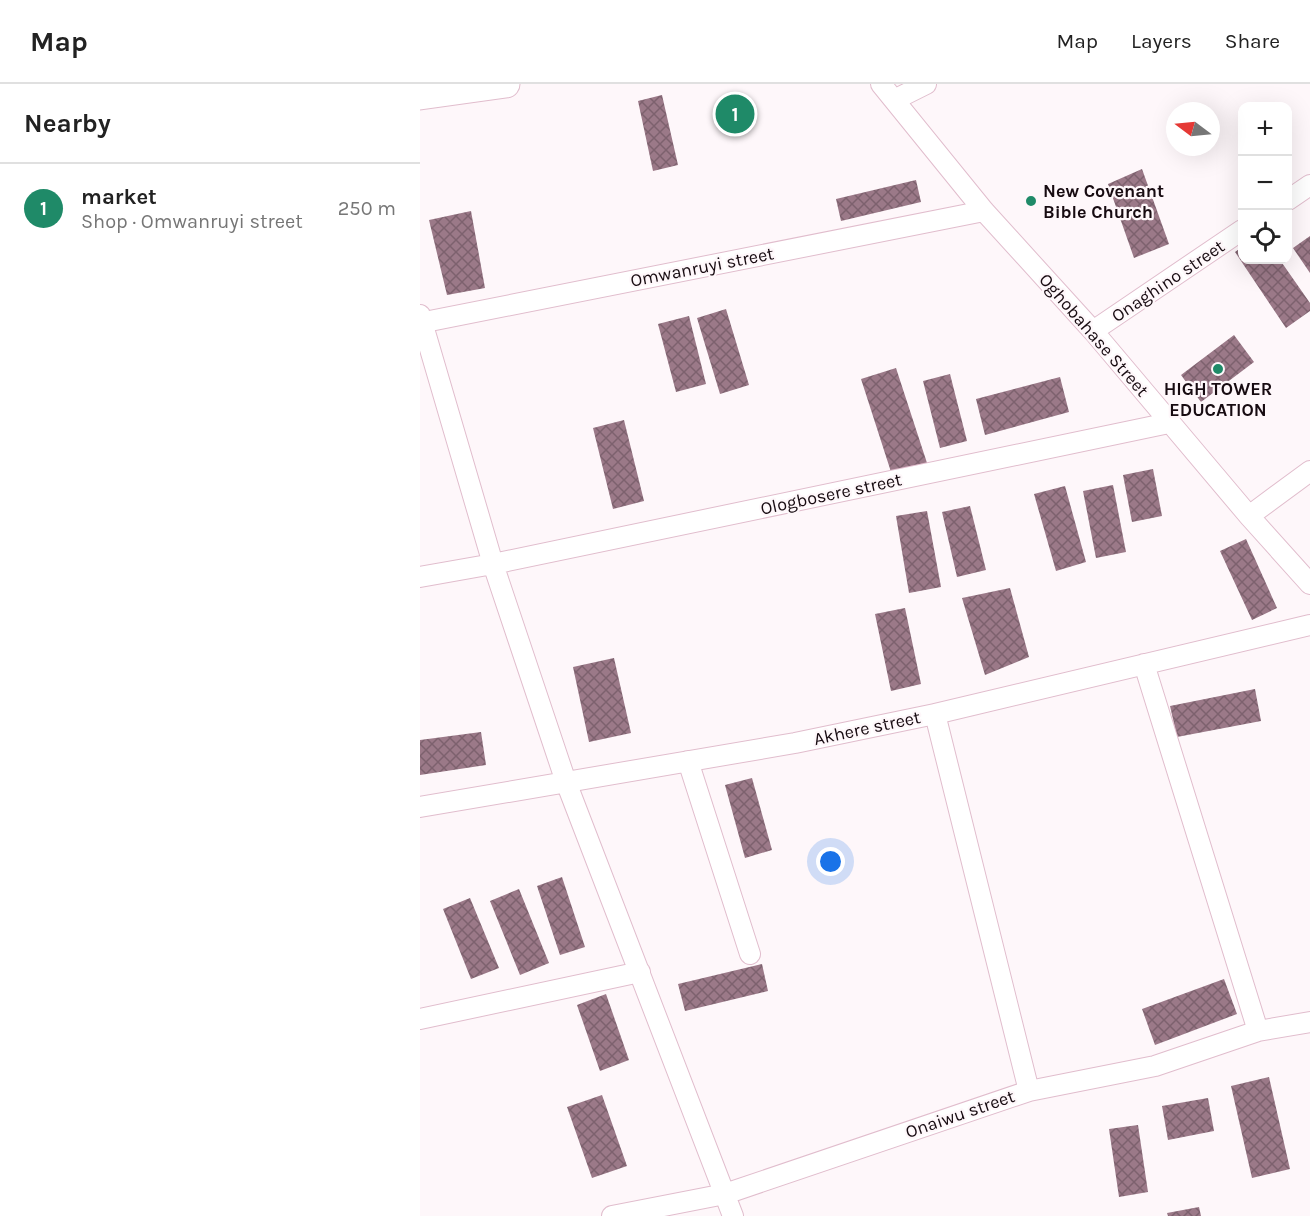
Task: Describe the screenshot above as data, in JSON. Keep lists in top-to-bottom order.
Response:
{
  "streets": {
    "street": [
      "Omwanruyi street",
      "Onaghino street",
      "Oghobahase Street",
      "Ologbosere street",
      "Akhere street",
      "Onaiwu street"
    ]
  },
  "crossings": [
    ["Omwanruyi street", "Oghobahase Street"],
    ["Onaghino street", "Oghobahase Street"],
    ["Oghobahase Street", "Ologbosere street"]
  ],
  "places": ["New Covenant Bible Church", "HIGH TOWER EDUCATION"],
  "north": "left",
  "page": {
    "header": "Map",
    "nav": ["Map", "Layers", "Share"],
    "heading": "Nearby",
    "pins": "1",
    "map_buttons": ["+", "−"],
    "list": [
      {
        "mark": "1",
        "name": "market",
        "note": "Shop · Omwanruyi street",
        "value": "250 m"
      }
    ]
  }
}
